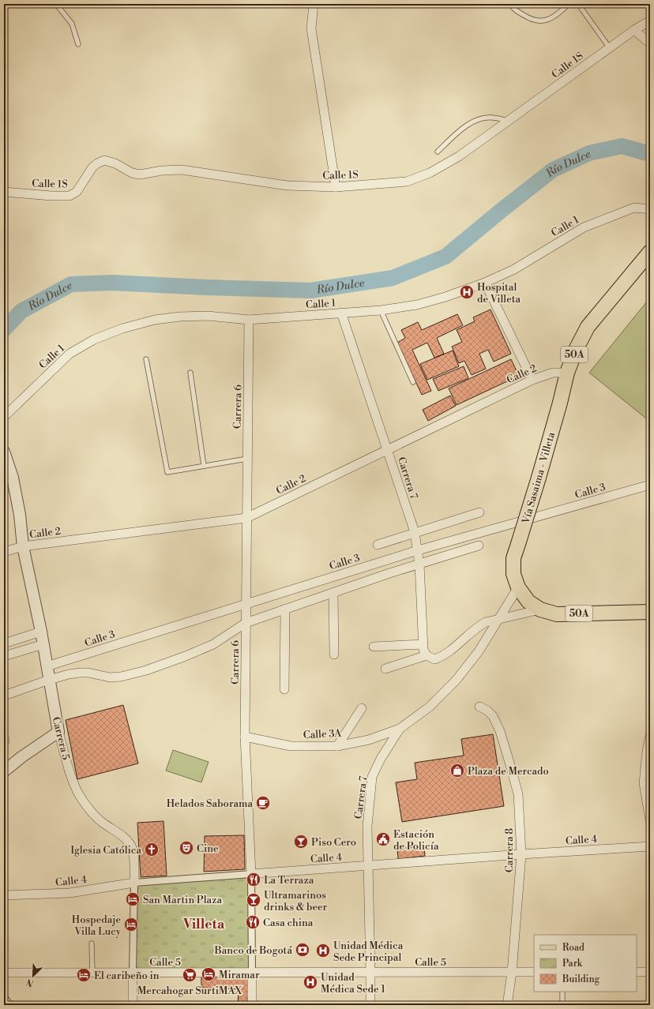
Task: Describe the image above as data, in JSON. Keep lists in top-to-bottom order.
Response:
{
  "streets": {
    "main road": ["50A", "Vía Sasaima - Villeta"],
    "street": [
      "Calle 1S",
      "Calle 1",
      "Calle 2",
      "Carrera 6",
      "Carrera 7",
      "Calle 3",
      "Calle 3A",
      "Carrera 5",
      "Calle 4",
      "Carrera 8",
      "Calle 5"
    ]
  },
  "crossings": [
    ["Calle 1", "Carrera 6"],
    ["Calle 1", "Carrera 7"],
    ["Calle 2", "Carrera 6"],
    ["Calle 2", "Carrera 7"],
    ["Calle 2", "Vía Sasaima - Villeta"],
    ["Calle 2", "Carrera 5"],
    ["Carrera 6", "Calle 3"],
    ["Carrera 6", "Calle 3A"],
    ["Carrera 6", "Calle 4"],
    ["Carrera 6", "Calle 5"],
    ["Carrera 7", "Vía Sasaima - Villeta"],
    ["Carrera 7", "Calle 3"],
    ["Carrera 7", "Calle 3A"],
    ["Carrera 7", "Calle 4"],
    ["Carrera 7", "Calle 5"],
    ["Calle 3", "Carrera 5"],
    ["Carrera 5", "Calle 4"],
    ["Carrera 5", "Calle 5"],
    ["Calle 4", "Carrera 8"],
    ["Carrera 8", "Calle 5"]
  ],
  "districts": ["Villeta"],
  "water": ["Río Dulce"],
  "places": {
    "hospital": ["Hospital de Villeta", "Unidad Médica Sede Principal", "Unidad Médica Sede 1"],
    "shop": ["Plaza de Mercado"],
    "cafe": ["Helados Saborama"],
    "public building": ["Estación de Policía"],
    "bar": ["Piso Cero", "Ultramarinos drinks & beer"],
    "theatre": ["Cine"],
    "church": ["Iglesia Católica"],
    "restaurant": ["La Terraza", "Casa china"],
    "hotel": [
      "San Martin Plaza",
      "Hospedaje Villa Lucy",
      "Miramar",
      "El caribeño in"
    ],
    "bank": ["Banco de Bogotá"],
    "supermarket": ["Mercahogar SurtiMAX"]
  },
  "legend": ["Road", "Park", "Building"],
  "north": "bottom left"
}
